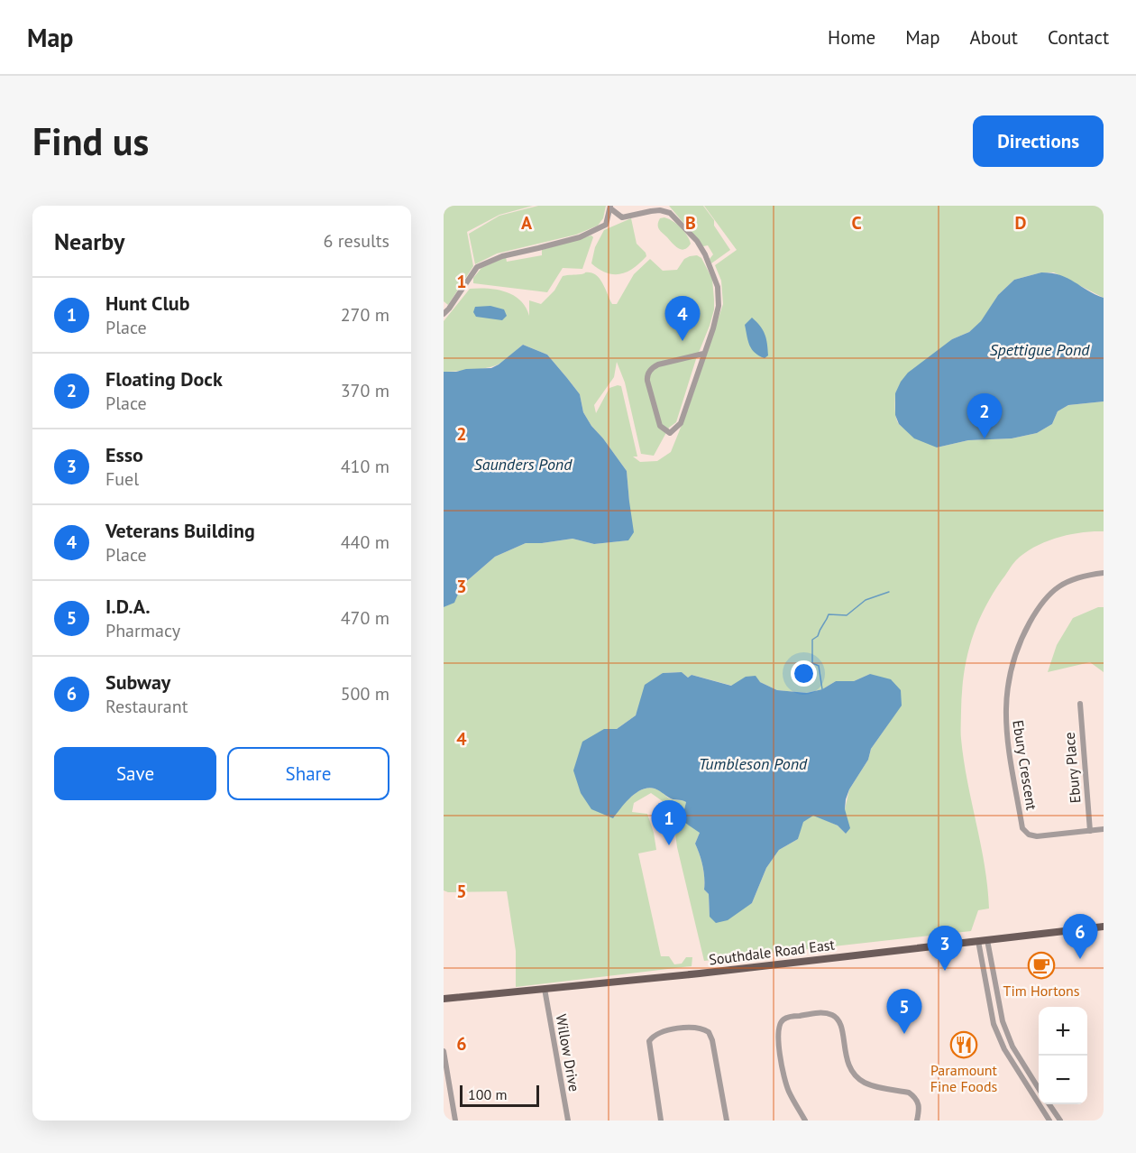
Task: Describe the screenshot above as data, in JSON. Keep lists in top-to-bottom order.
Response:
{
  "streets": {
    "main road": ["Southdale Road East"],
    "street": ["Ebury Crescent", "Ebury Place", "Willow Drive"]
  },
  "crossings": [
    ["Ebury Crescent", "Ebury Place"],
    ["Southdale Road East", "Willow Drive"]
  ],
  "water": ["Spettigue Pond", "Saunders Pond", "Tumbleson Pond"],
  "places": {
    "cafe": ["Tim Hortons"],
    "restaurant": ["Paramount Fine Foods"]
  },
  "scale_bar": "100 m",
  "page": {
    "header": "Map",
    "nav": [
      "Home",
      "Map",
      "About",
      "Contact"
    ],
    "buttons": [
      "Directions",
      ["Save", "Share"]
    ],
    "title": "Find us",
    "heading": ["Nearby", "6 results"],
    "list": [
      {
        "mark": "1",
        "name": "Hunt Club",
        "note": "Place",
        "value": "270 m"
      },
      {
        "mark": "2",
        "name": "Floating Dock",
        "note": "Place",
        "value": "370 m"
      },
      {
        "mark": "3",
        "name": "Esso",
        "note": "Fuel",
        "value": "410 m"
      },
      {
        "mark": "4",
        "name": "Veterans Building",
        "note": "Place",
        "value": "440 m"
      },
      {
        "mark": "5",
        "name": "I.D.A.",
        "note": "Pharmacy",
        "value": "470 m"
      },
      {
        "mark": "6",
        "name": "Subway",
        "note": "Restaurant",
        "value": "500 m"
      }
    ],
    "pins": [
      "4",
      "2",
      "1",
      "6",
      "3",
      "5"
    ],
    "map_buttons": ["+", "−"],
    "scale": "100 m"
  },
  "grid": {
    "columns": [
      "A",
      "B",
      "C",
      "D"
    ],
    "rows": [
      "1",
      "2",
      "3",
      "4",
      "5",
      "6"
    ]
  }
}
